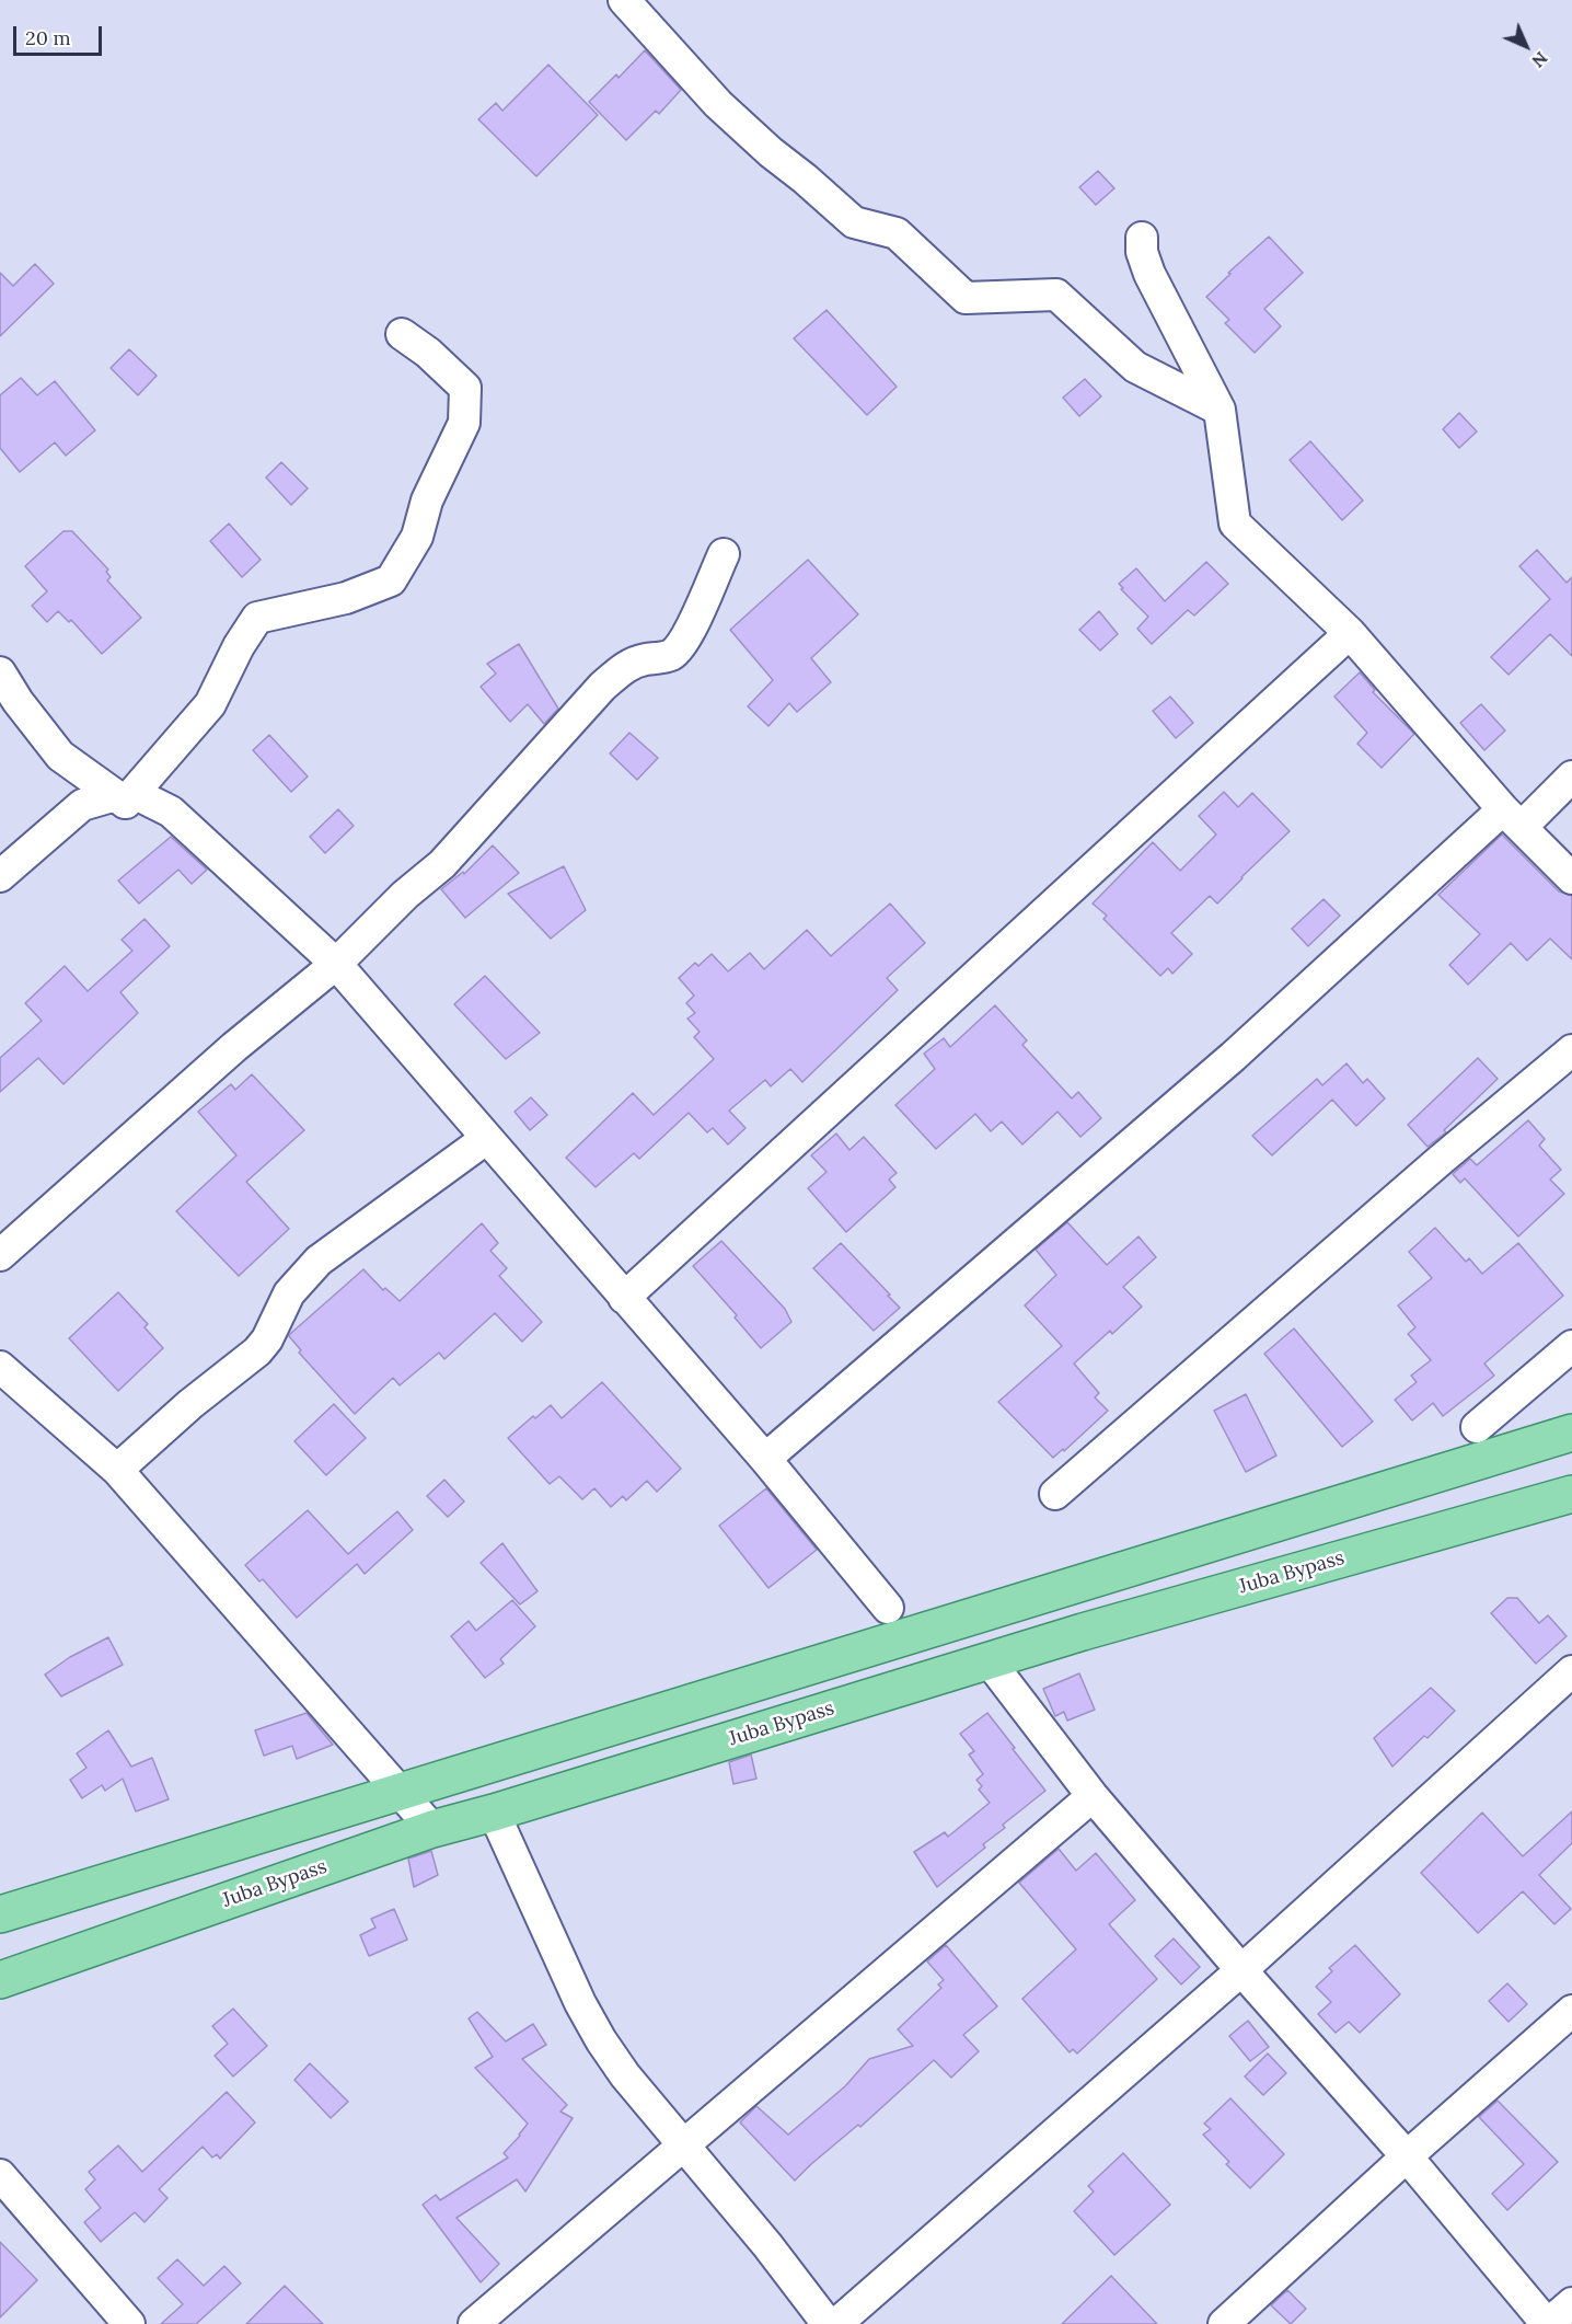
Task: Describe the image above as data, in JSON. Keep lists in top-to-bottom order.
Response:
{
  "streets": {
    "main road": ["Juba Bypass"]
  },
  "scale_bar": "20 m",
  "north": "bottom right"
}
